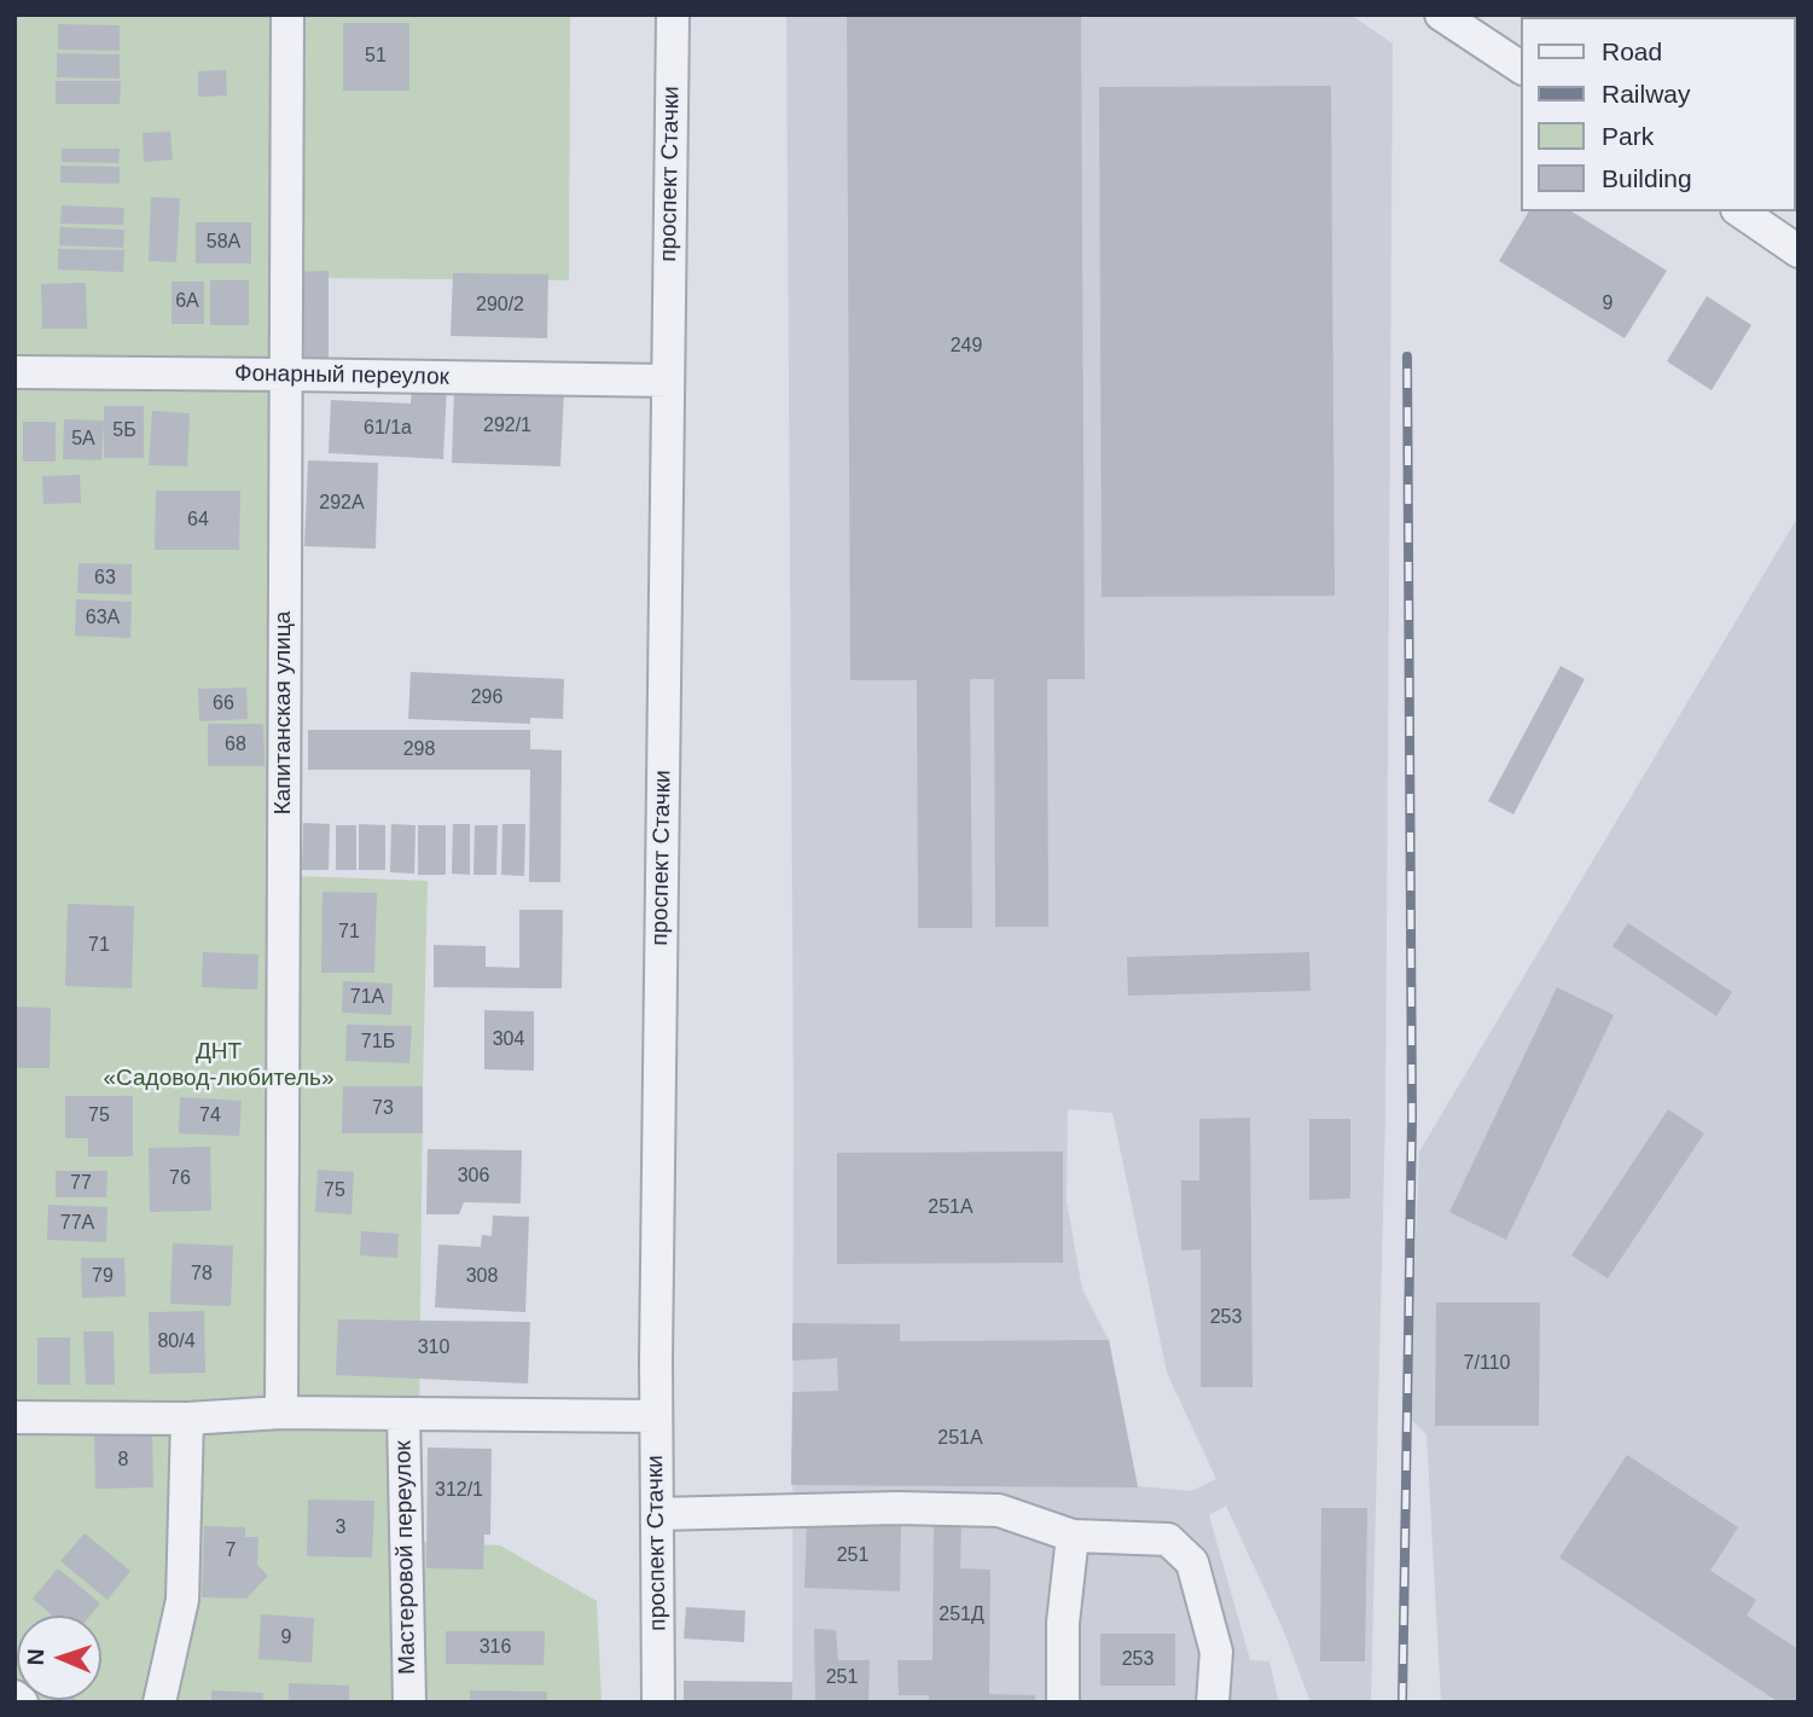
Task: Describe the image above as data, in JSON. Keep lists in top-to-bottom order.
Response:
{
  "streets": {
    "street": [
      "проспект Стачки",
      "Фонарный переулок",
      "Капитанская улица",
      "Мастеровой переулок"
    ]
  },
  "crossings": [
    ["проспект Стачки", "Фонарный переулок"],
    ["проспект Стачки", "Мастеровой переулок"],
    ["Фонарный переулок", "Капитанская улица"],
    ["Капитанская улица", "Мастеровой переулок"]
  ],
  "parks": ["ДНТ «Садовод-любитель»"],
  "house_numbers": [
    "51",
    "58А",
    "6А",
    "9",
    "290/2",
    "249",
    "292/1",
    "61/1а",
    "5Б",
    "5А",
    "292А",
    "64",
    "63",
    "63А",
    "296",
    "66",
    "68",
    "298",
    "71",
    "71",
    "71А",
    "304",
    "71Б",
    "73",
    "75",
    "74",
    "306",
    "76",
    "77",
    "75",
    "251А",
    "77А",
    "78",
    "79",
    "308",
    "253",
    "80/4",
    "310",
    "7/110",
    "251А",
    "8",
    "312/1",
    "3",
    "7",
    "251",
    "251Д",
    "9",
    "316",
    "253",
    "251"
  ],
  "legend": [
    "Road",
    "Railway",
    "Park",
    "Building"
  ],
  "north": "left"
}
